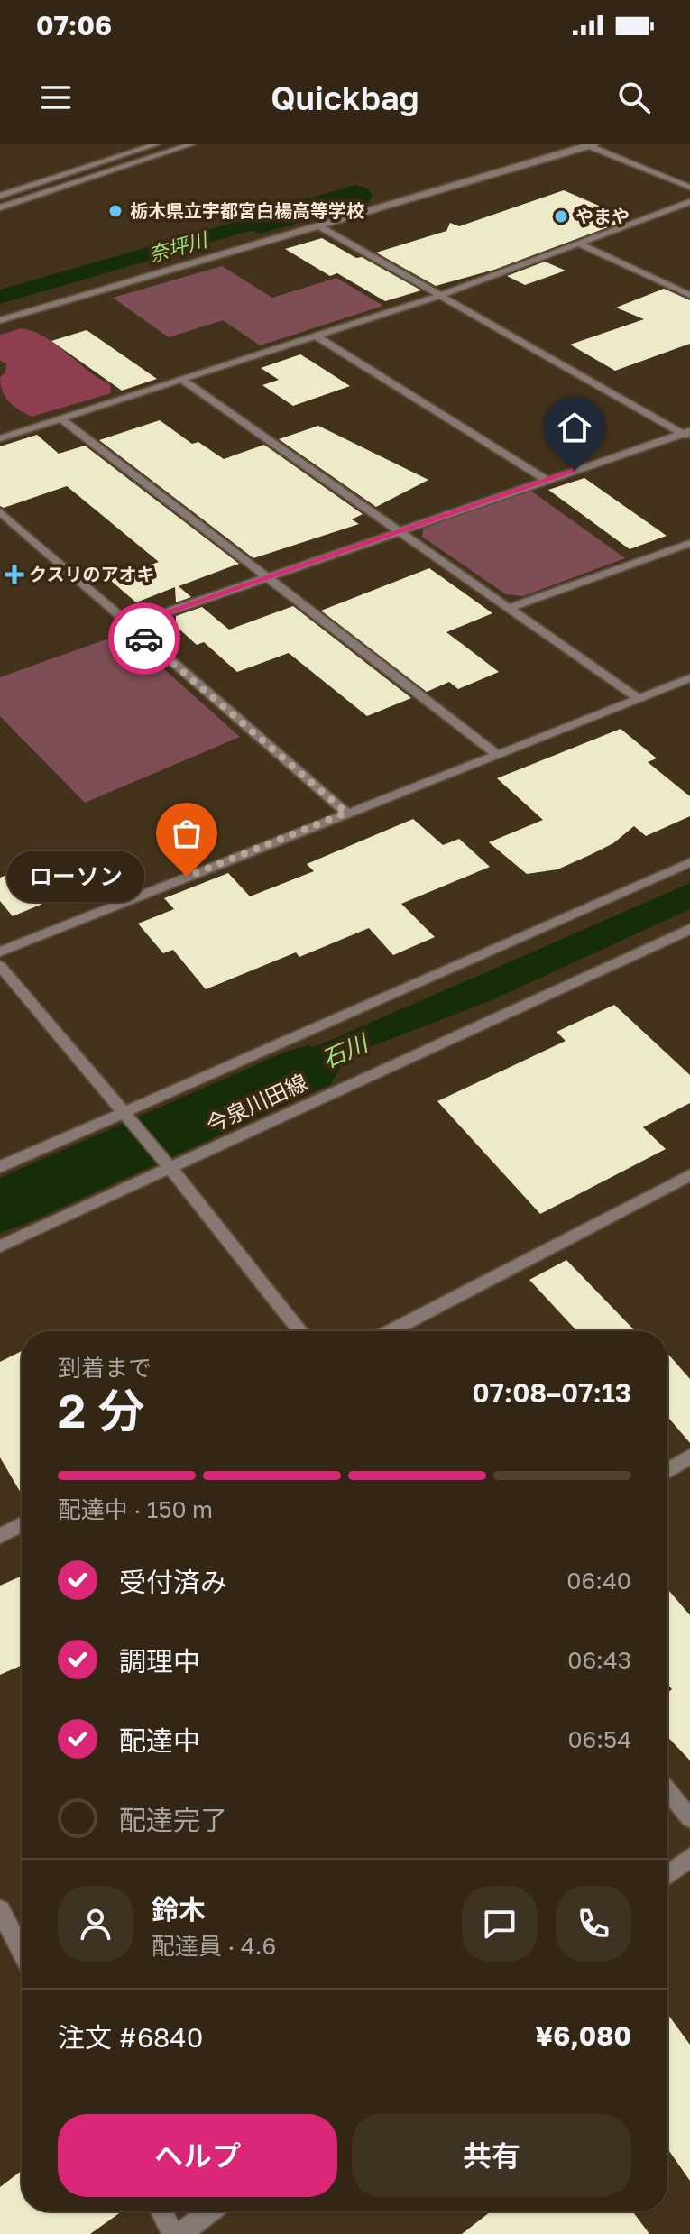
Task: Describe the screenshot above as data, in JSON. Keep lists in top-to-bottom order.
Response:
{
  "streets": {
    "street": ["今泉川田線"]
  },
  "water": ["奈坪川", "石川"],
  "places": {
    "other": ["栃木県立宇都宮白楊高等学校", "やまや", "ローソン"],
    "health": ["クスリのアオキ"]
  },
  "page": {
    "status": "07:06",
    "header": "Quickbag",
    "bubble": "ローソン",
    "heading": ["2 分", "到着まで", "07:08–07:13"],
    "panel": [
      "鈴木",
      "配達員 · 4.6",
      "注文 #6840",
      "¥6,080"
    ],
    "bar": "配達中 · 150 m",
    "list": [
      ["受付済み", "06:40"],
      ["調理中", "06:43"],
      ["配達中", "06:54"],
      "配達完了"
    ],
    "buttons": ["ヘルプ", "共有"]
  }
}
